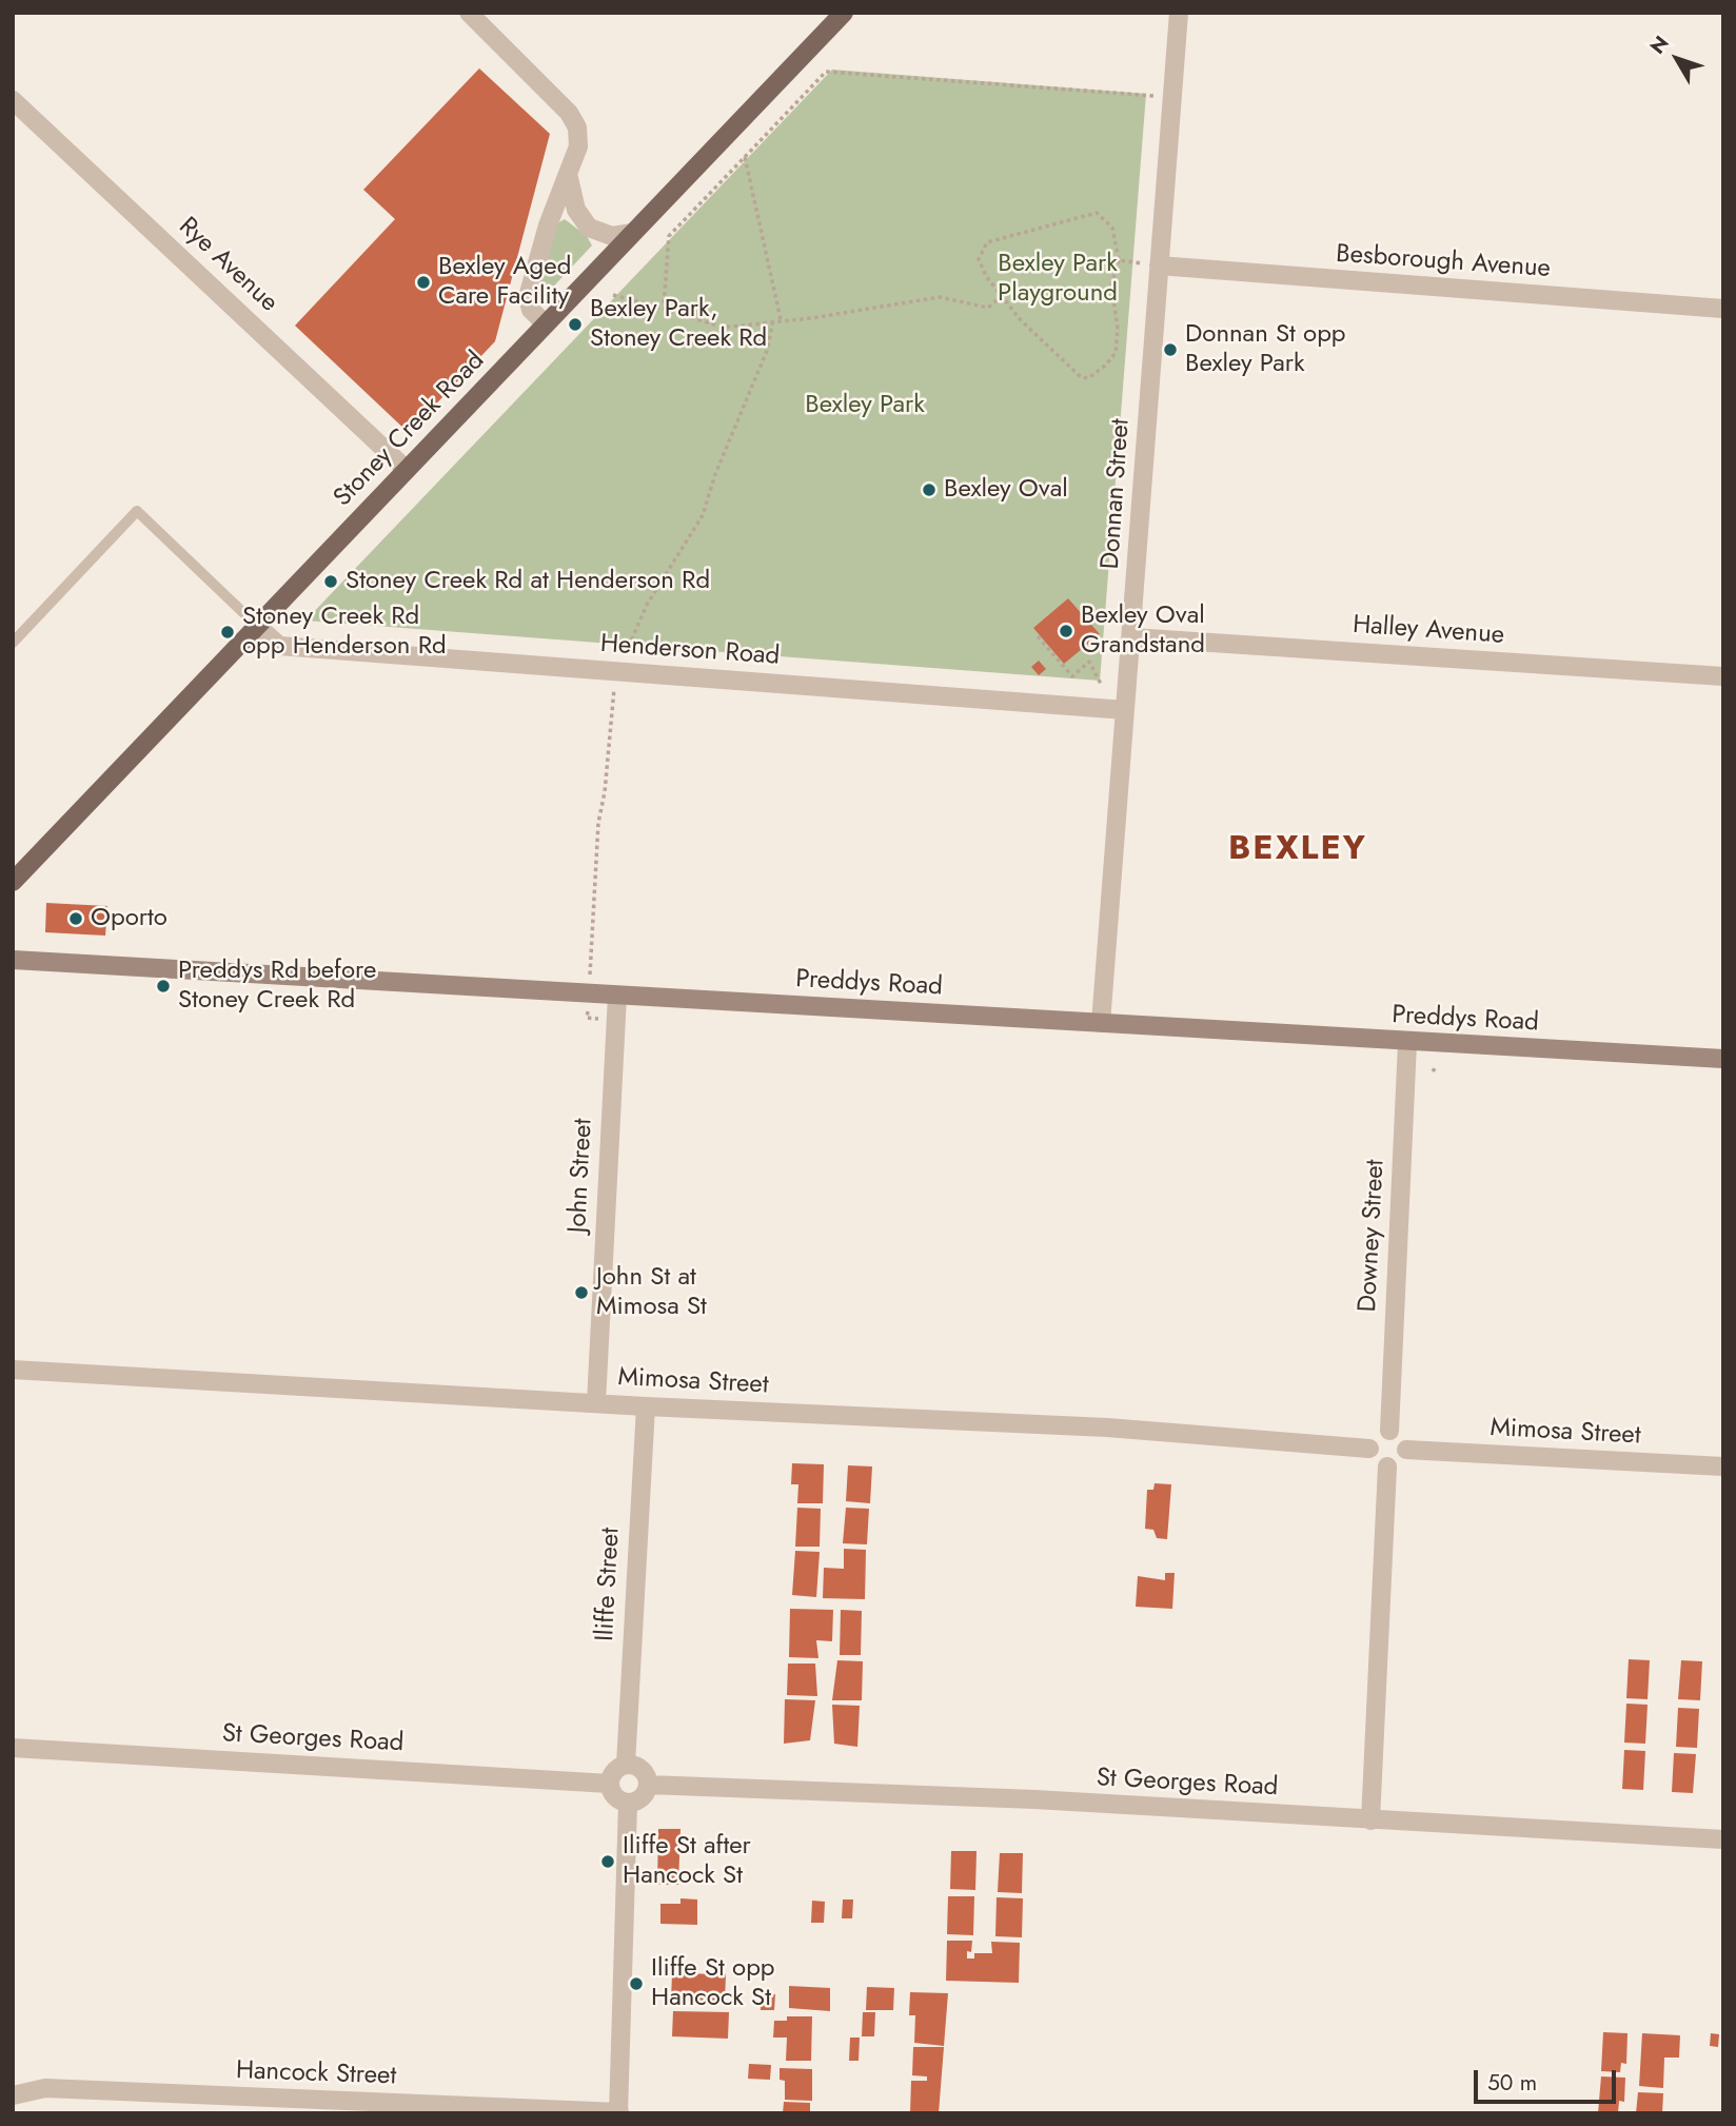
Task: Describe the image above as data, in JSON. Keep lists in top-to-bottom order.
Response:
{
  "streets": {
    "main road": ["Stoney Creek Road", "Preddys Road"],
    "street": [
      "Besborough Avenue",
      "Rye Avenue",
      "Donnan Street",
      "Halley Avenue",
      "Henderson Road",
      "John Street",
      "Downey Street",
      "Mimosa Street",
      "Iliffe Street",
      "St Georges Road",
      "Hancock Street"
    ]
  },
  "crossings": [
    ["Besborough Avenue", "Donnan Street"],
    ["Rye Avenue", "Stoney Creek Road"],
    ["Stoney Creek Road", "Henderson Road"],
    ["Donnan Street", "Halley Avenue"],
    ["Donnan Street", "Henderson Road"],
    ["Donnan Street", "Preddys Road"],
    ["Preddys Road", "John Street"],
    ["Preddys Road", "Downey Street"],
    ["John Street", "Mimosa Street"],
    ["Downey Street", "Mimosa Street"],
    ["Mimosa Street", "Iliffe Street"],
    ["Iliffe Street", "St Georges Road"]
  ],
  "districts": ["BEXLEY"],
  "parks": ["Bexley Park Playground", "Bexley Park"],
  "places": [
    "Bexley Aged Care Facility",
    "Bexley Park, Stoney Creek Rd",
    "Donnan St opp Bexley Park",
    "Bexley Oval",
    "Stoney Creek Rd at Henderson Rd",
    "Bexley Oval Grandstand",
    "Stoney Creek Rd opp Henderson Rd",
    "Oporto",
    "Preddys Rd before Stoney Creek Rd",
    "John St at Mimosa St",
    "Iliffe St after Hancock St",
    "Iliffe St opp Hancock St"
  ],
  "scale_bar": "50 m",
  "north": "top left"
}
